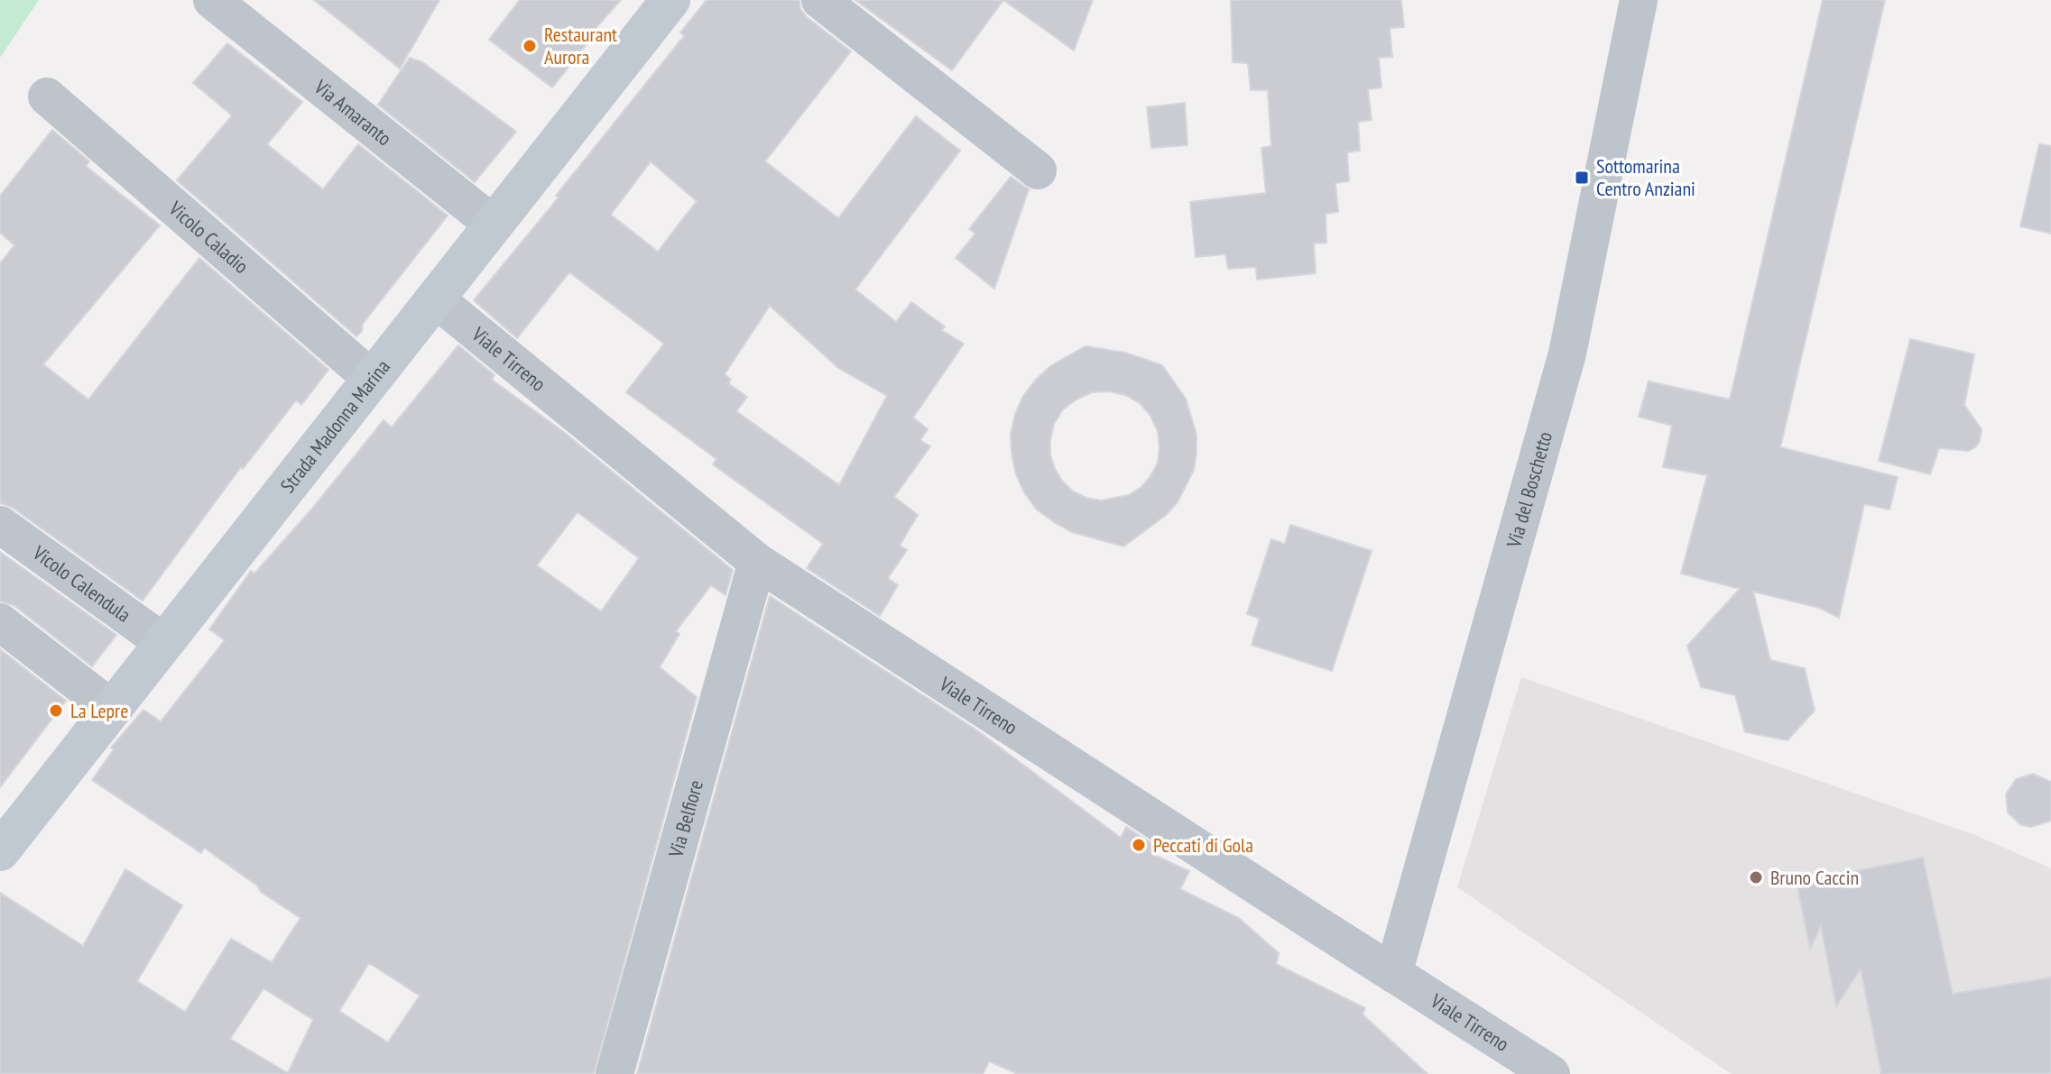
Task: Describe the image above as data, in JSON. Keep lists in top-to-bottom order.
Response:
{
  "streets": {
    "street": [
      "Via Amaranto",
      "Vicolo Caladio",
      "Viale Tirreno",
      "Strada Madonna Marina",
      "Via del Boschetto",
      "Vicolo Calendula",
      "Via Belfiore"
    ]
  },
  "crossings": [
    ["Via Amaranto", "Strada Madonna Marina"],
    ["Vicolo Caladio", "Strada Madonna Marina"],
    ["Viale Tirreno", "Strada Madonna Marina"],
    ["Viale Tirreno", "Via del Boschetto"],
    ["Viale Tirreno", "Via Belfiore"],
    ["Strada Madonna Marina", "Vicolo Calendula"]
  ],
  "places": {
    "other": [
      "Restaurant Aurora",
      "La Lepre",
      "Peccati di Gola",
      "Bruno Caccin"
    ],
    "transit": ["Sottomarina Centro Anziani"]
  }
}
